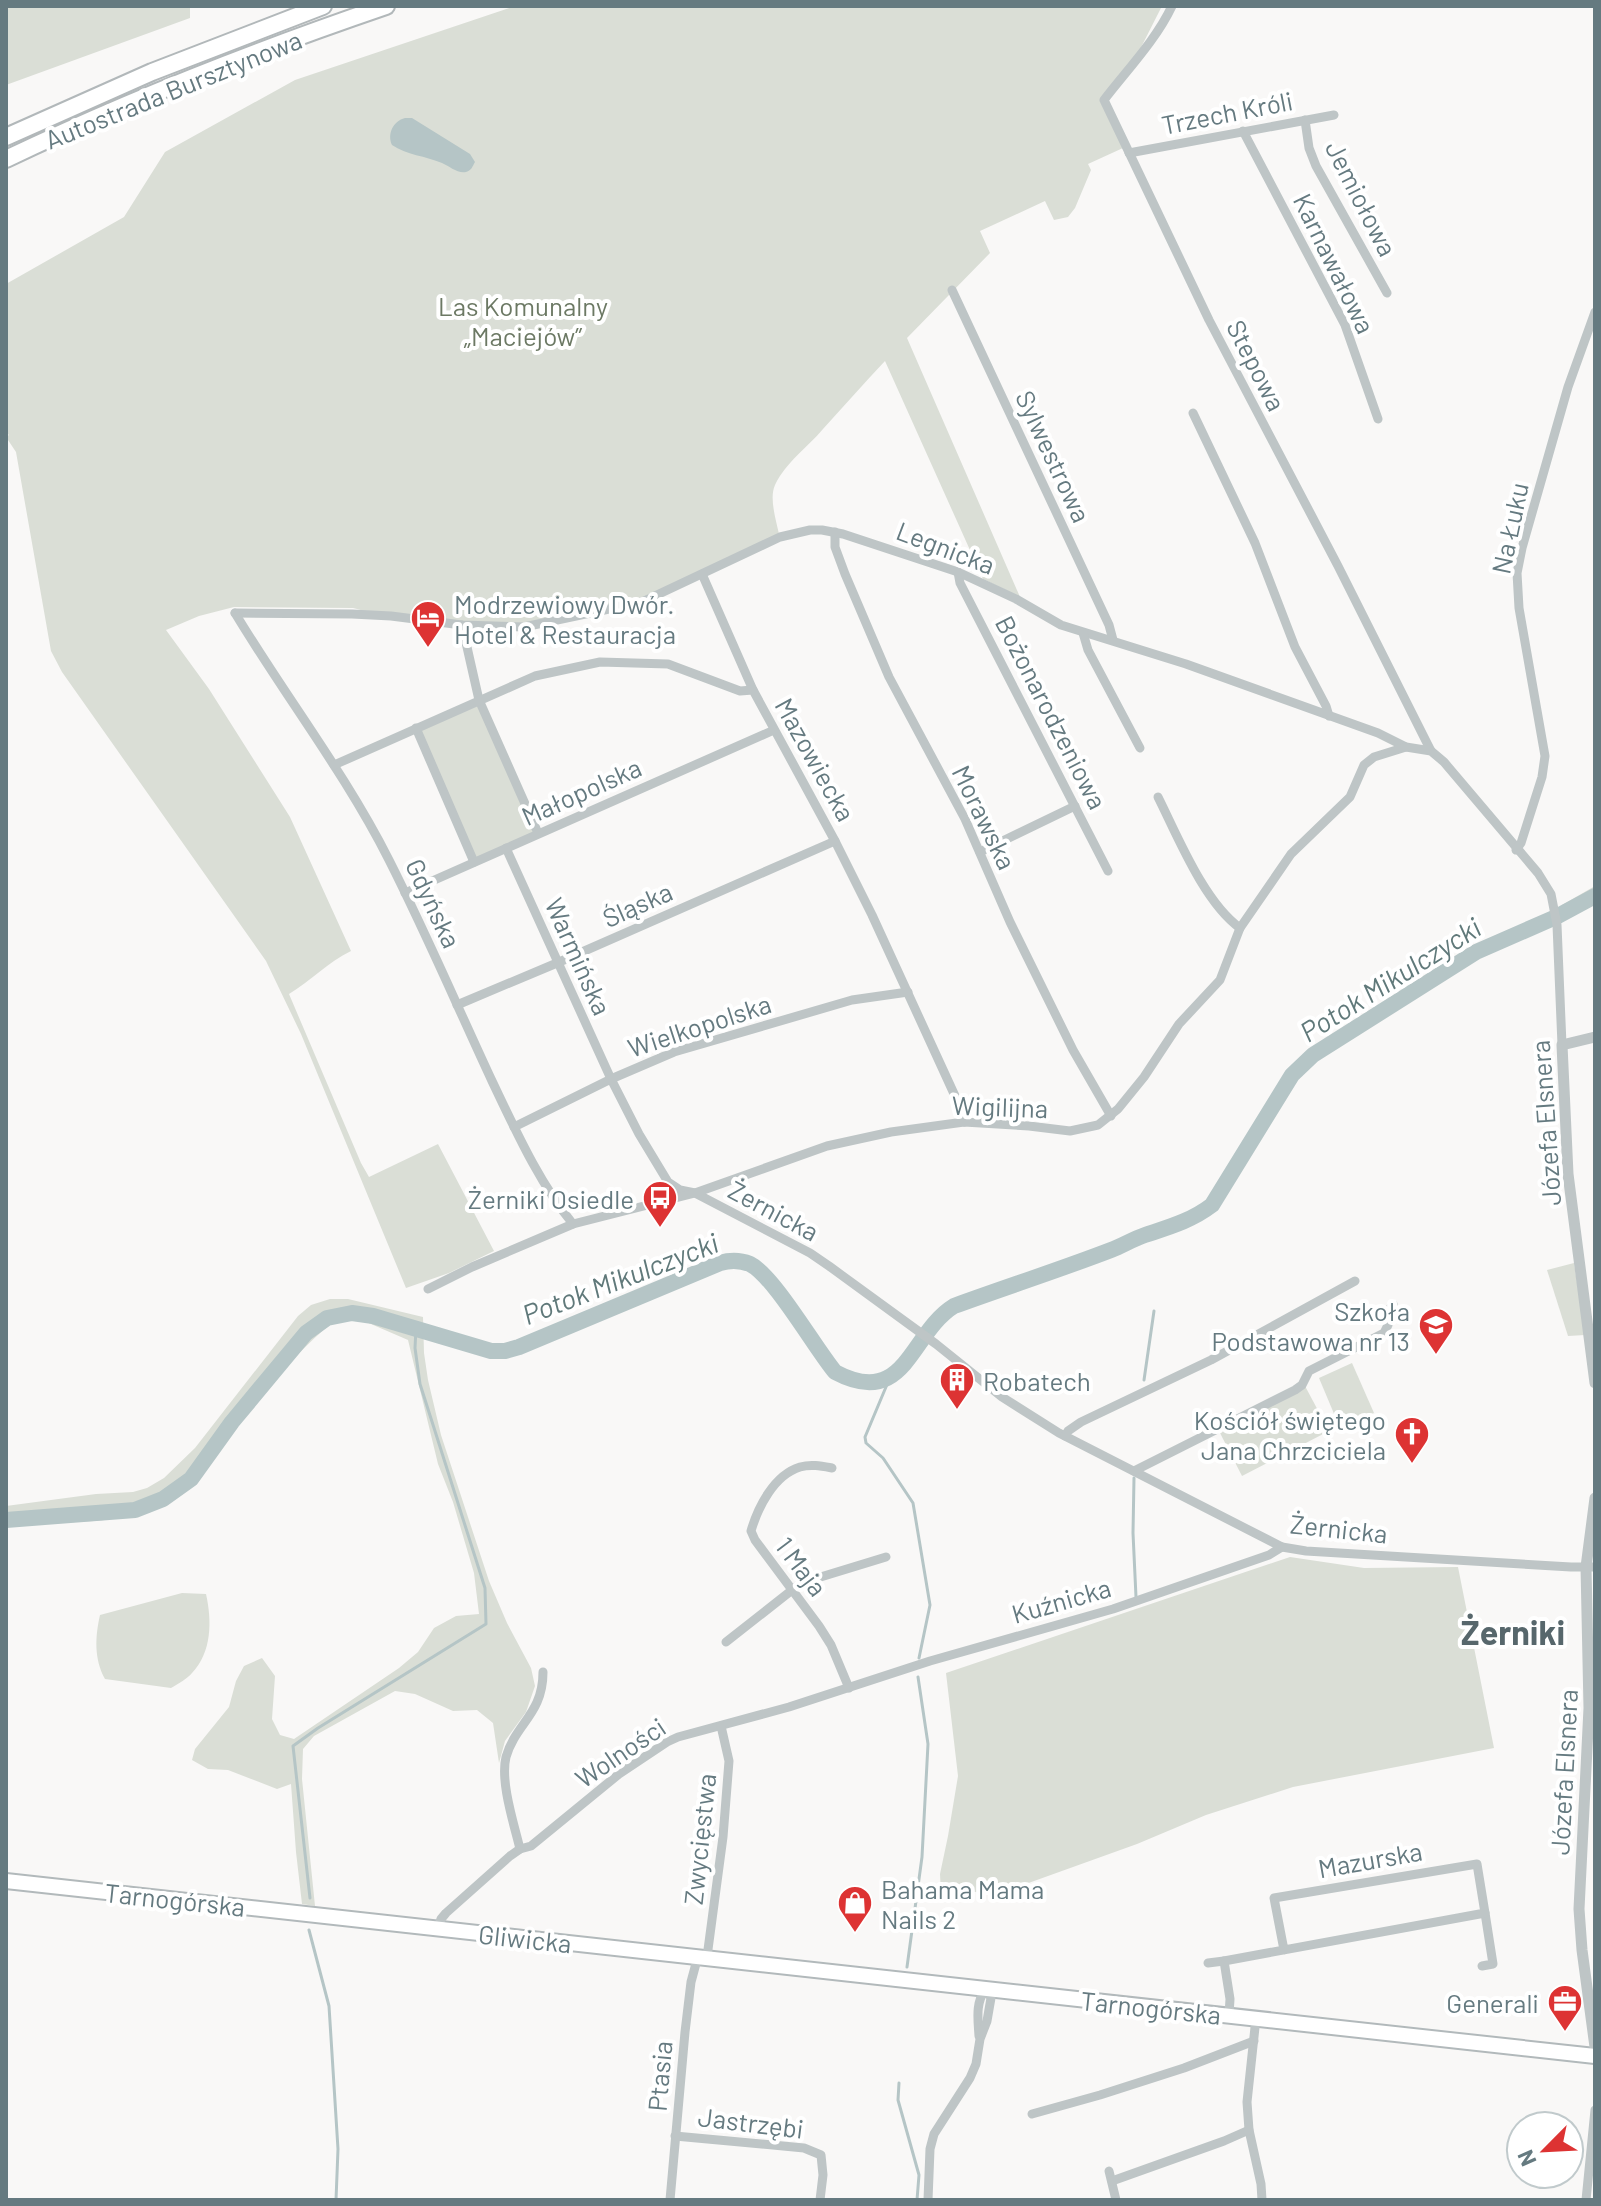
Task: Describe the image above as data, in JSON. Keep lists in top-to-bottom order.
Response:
{
  "streets": {
    "highway": ["Autostrada Bursztynowa"],
    "main road": ["Tarnogórska", "Gliwicka"],
    "street": [
      "Trzech Króli",
      "Jemiołowa",
      "Karnawałowa",
      "Stepowa",
      "Sylwestrowa",
      "Na Łuku",
      "Legnicka",
      "Bożonarodzeniowa",
      "Mazowiecka",
      "Małopolska",
      "Morawska",
      "Gdyńska",
      "Śląska",
      "Warmińska",
      "Wielkopolska",
      "Wigilijna",
      "Józefa Elsnera",
      "Żernicka",
      "1 Maja",
      "Kuźnicka",
      "Wolności",
      "Zwycięstwa",
      "Mazurska",
      "Ptasia",
      "Jastrzębi"
    ]
  },
  "crossings": [
    ["Trzech Króli", "Jemiołowa"],
    ["Trzech Króli", "Karnawałowa"],
    ["Trzech Króli", "Stepowa"],
    ["Stepowa", "Legnicka"],
    ["Sylwestrowa", "Legnicka"],
    ["Na Łuku", "Józefa Elsnera"],
    ["Legnicka", "Bożonarodzeniowa"],
    ["Legnicka", "Morawska"],
    ["Legnicka", "Gdyńska"],
    ["Legnicka", "Wigilijna"],
    ["Mazowiecka", "Małopolska"],
    ["Mazowiecka", "Gdyńska"],
    ["Mazowiecka", "Śląska"],
    ["Mazowiecka", "Wielkopolska"],
    ["Mazowiecka", "Wigilijna"],
    ["Małopolska", "Gdyńska"],
    ["Małopolska", "Warmińska"],
    ["Morawska", "Wigilijna"],
    ["Gdyńska", "Śląska"],
    ["Gdyńska", "Wielkopolska"],
    ["Gdyńska", "Wigilijna"],
    ["Śląska", "Warmińska"],
    ["Warmińska", "Wielkopolska"],
    ["Warmińska", "Wigilijna"],
    ["Warmińska", "Żernicka"],
    ["Wigilijna", "Żernicka"],
    ["Józefa Elsnera", "Żernicka"],
    ["Żernicka", "Kuźnicka"],
    ["1 Maja", "Kuźnicka"],
    ["1 Maja", "Wolności"],
    ["Kuźnicka", "Wolności"],
    ["Wolności", "Zwycięstwa"],
    ["Wolności", "Gliwicka"],
    ["Zwycięstwa", "Tarnogórska"],
    ["Zwycięstwa", "Gliwicka"],
    ["Zwycięstwa", "Ptasia"],
    ["Tarnogórska", "Gliwicka"],
    ["Tarnogórska", "Ptasia"],
    ["Gliwicka", "Ptasia"],
    ["Ptasia", "Jastrzębi"]
  ],
  "districts": ["Żerniki"],
  "water": ["Potok Mikulczycki"],
  "parks": ["Las Komunalny „Maciejów”"],
  "places": {
    "hotel": ["Modrzewiowy Dwór. Hotel & Restauracja"],
    "bus stop": ["Żerniki Osiedle"],
    "school or university": ["Szkoła Podstawowa nr 13"],
    "building": ["Robatech"],
    "church": ["Kościół świętego Jana Chrzciciela"],
    "shop": ["Bahama Mama Nails 2"],
    "office": ["Generali"]
  },
  "north": "bottom left"
}
